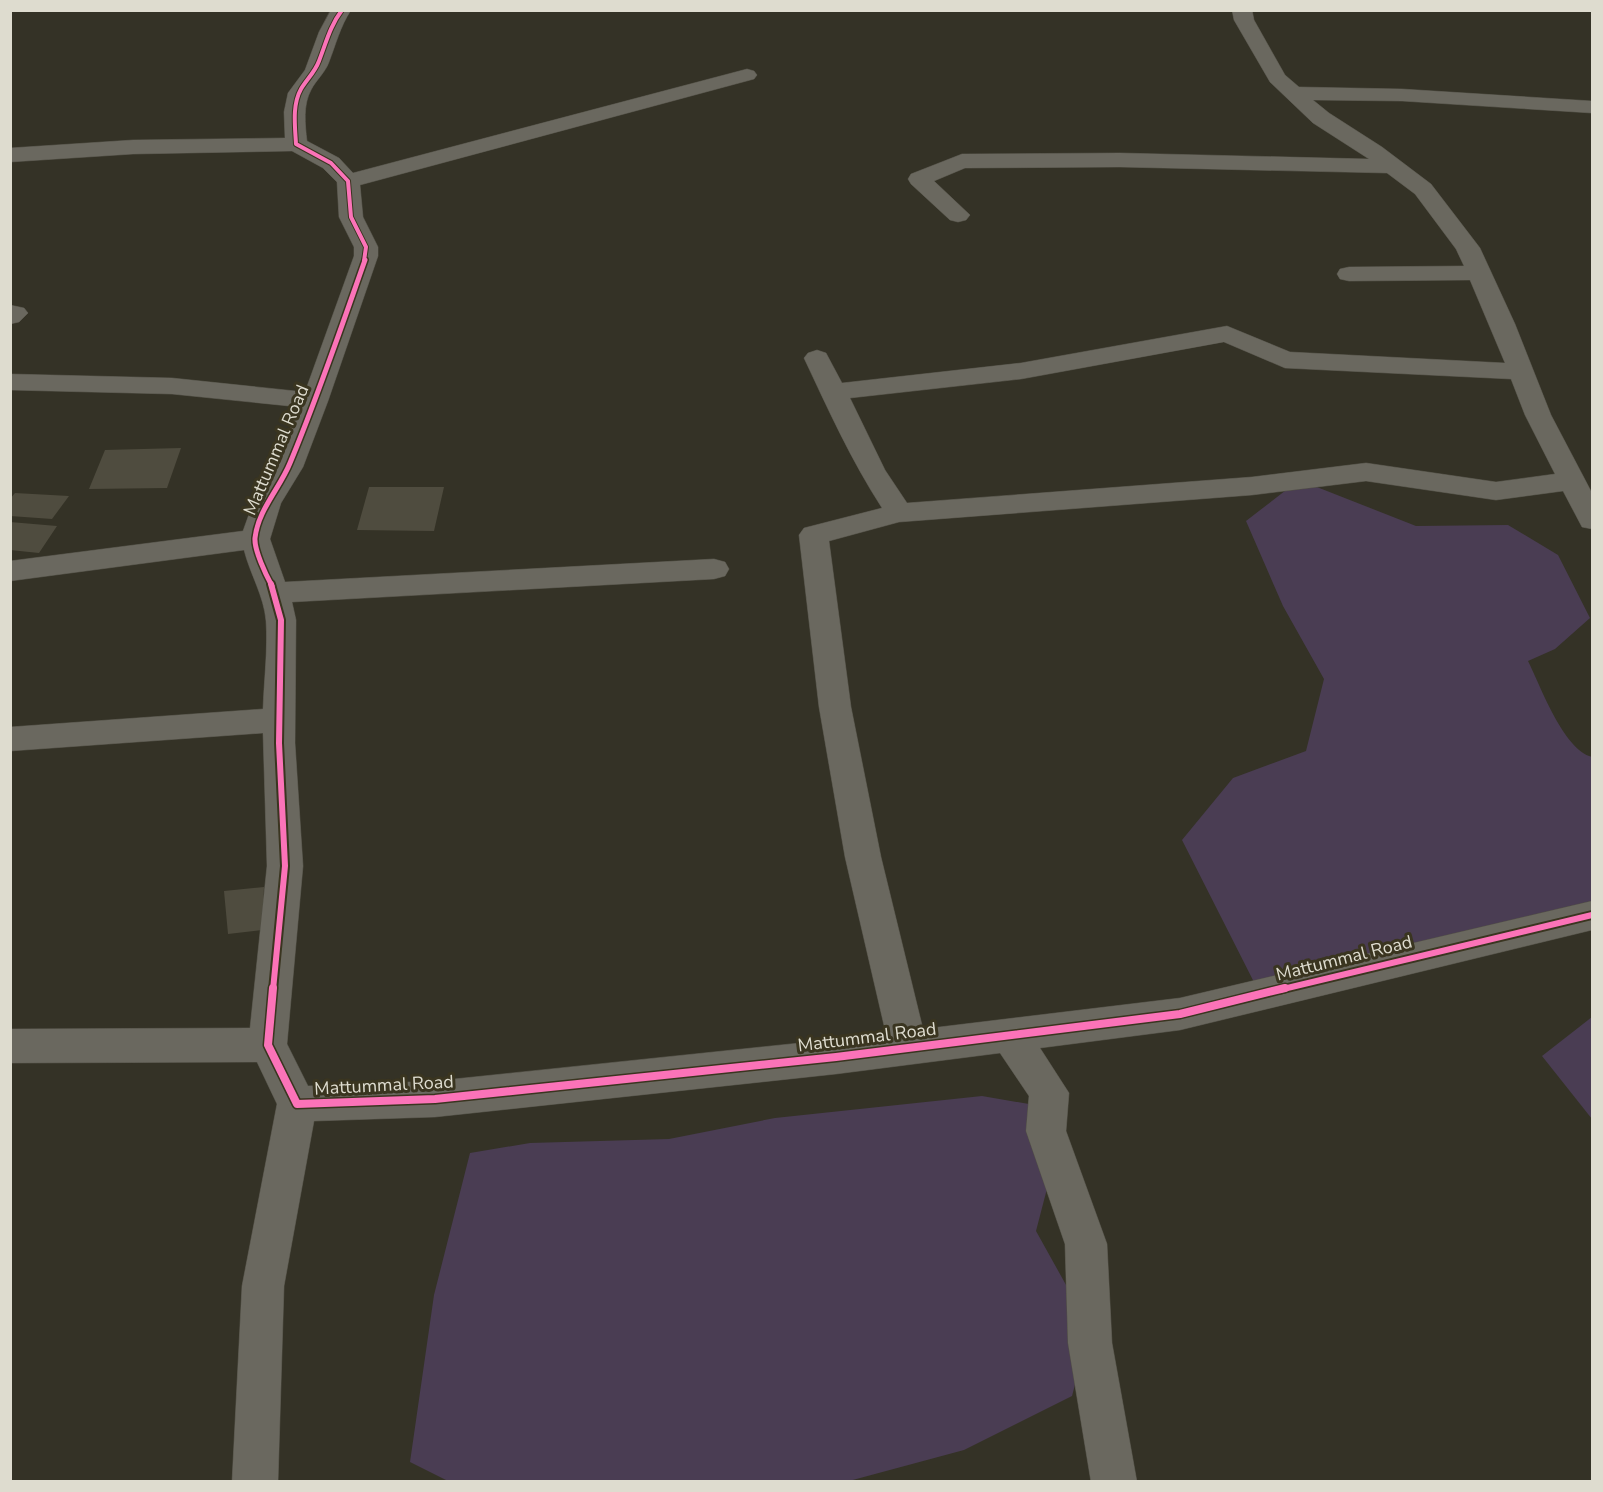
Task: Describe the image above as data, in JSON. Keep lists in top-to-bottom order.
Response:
{
  "streets": {
    "street": ["Mattummal Road"]
  }
}
